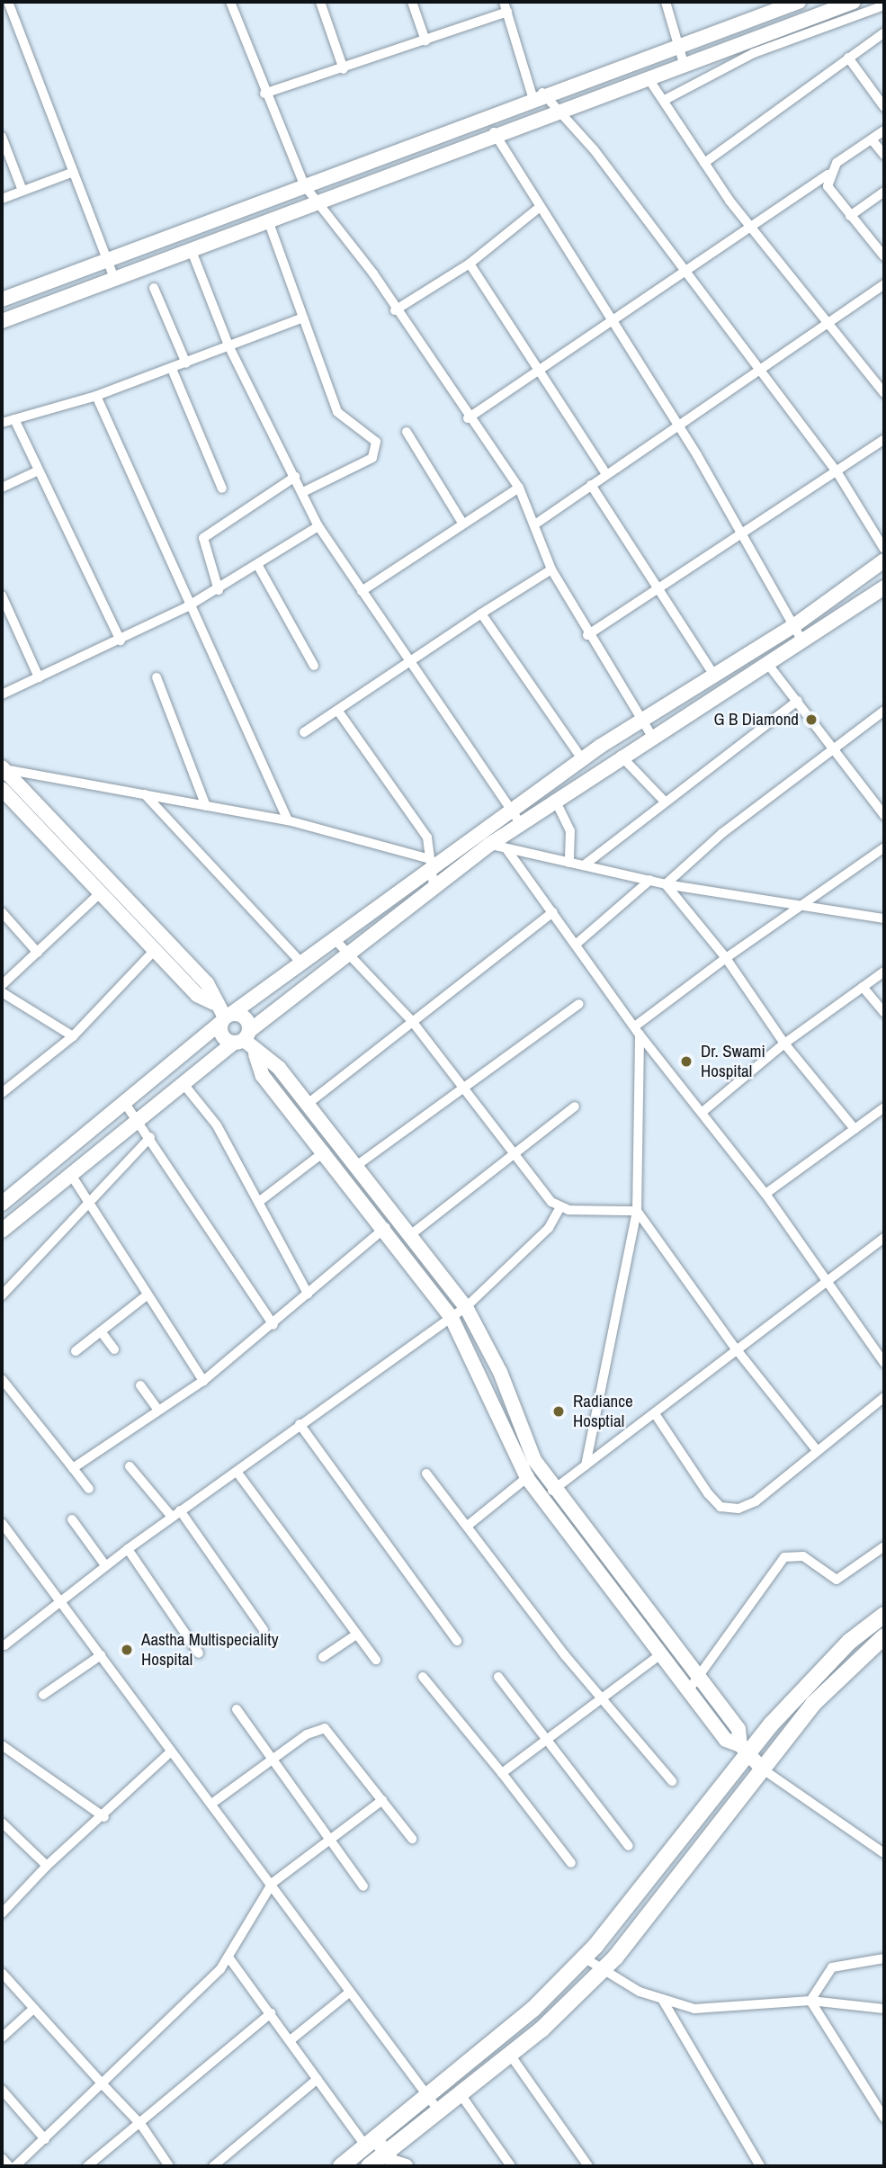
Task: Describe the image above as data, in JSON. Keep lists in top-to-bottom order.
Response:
{
  "places": [
    "G B Diamond",
    "Dr. Swami Hospital",
    "Radiance Hosptial",
    "Aastha Multispeciality Hospital"
  ]
}
